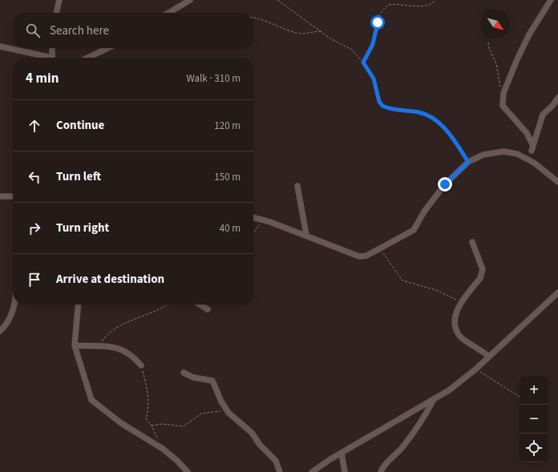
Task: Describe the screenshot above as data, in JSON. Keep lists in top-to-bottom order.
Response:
{
  "north": "bottom right",
  "page": {
    "search": "Search here",
    "heading": ["4 min", "Walk · 310 m"],
    "list": [
      ["Continue", "120 m"],
      ["Turn left", "150 m"],
      ["Turn right", "40 m"],
      "Arrive at destination"
    ],
    "map_buttons": ["+", "−"]
  }
}
